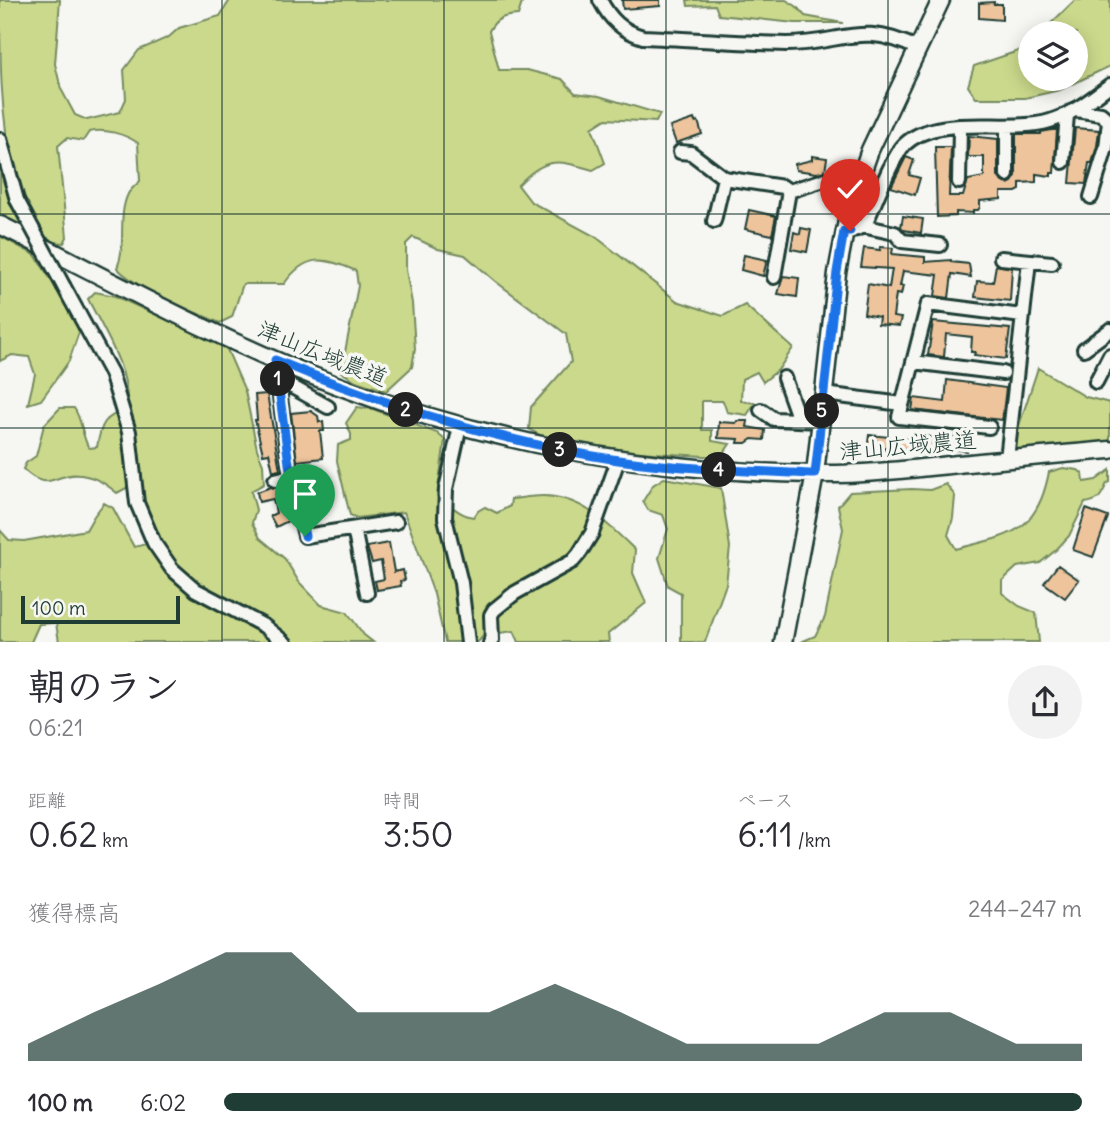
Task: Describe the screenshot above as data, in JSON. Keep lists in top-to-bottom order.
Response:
{
  "streets": {
    "street": ["津山広域農道"]
  },
  "scale_bar": "100 m",
  "page": {
    "pins": [
      "1",
      "2",
      "5",
      "3",
      "4"
    ],
    "scale": "100 m",
    "heading": ["朝のラン", "06:21"],
    "stats": [
      ["距離", "0.62 km"],
      ["時間", "3:50"],
      ["ペース", "6:11 /km"]
    ],
    "chart": ["獲得標高", "244–247 m"],
    "list": [
      {
        "name": "100 m",
        "note": "6:02"
      }
    ]
  }
}
